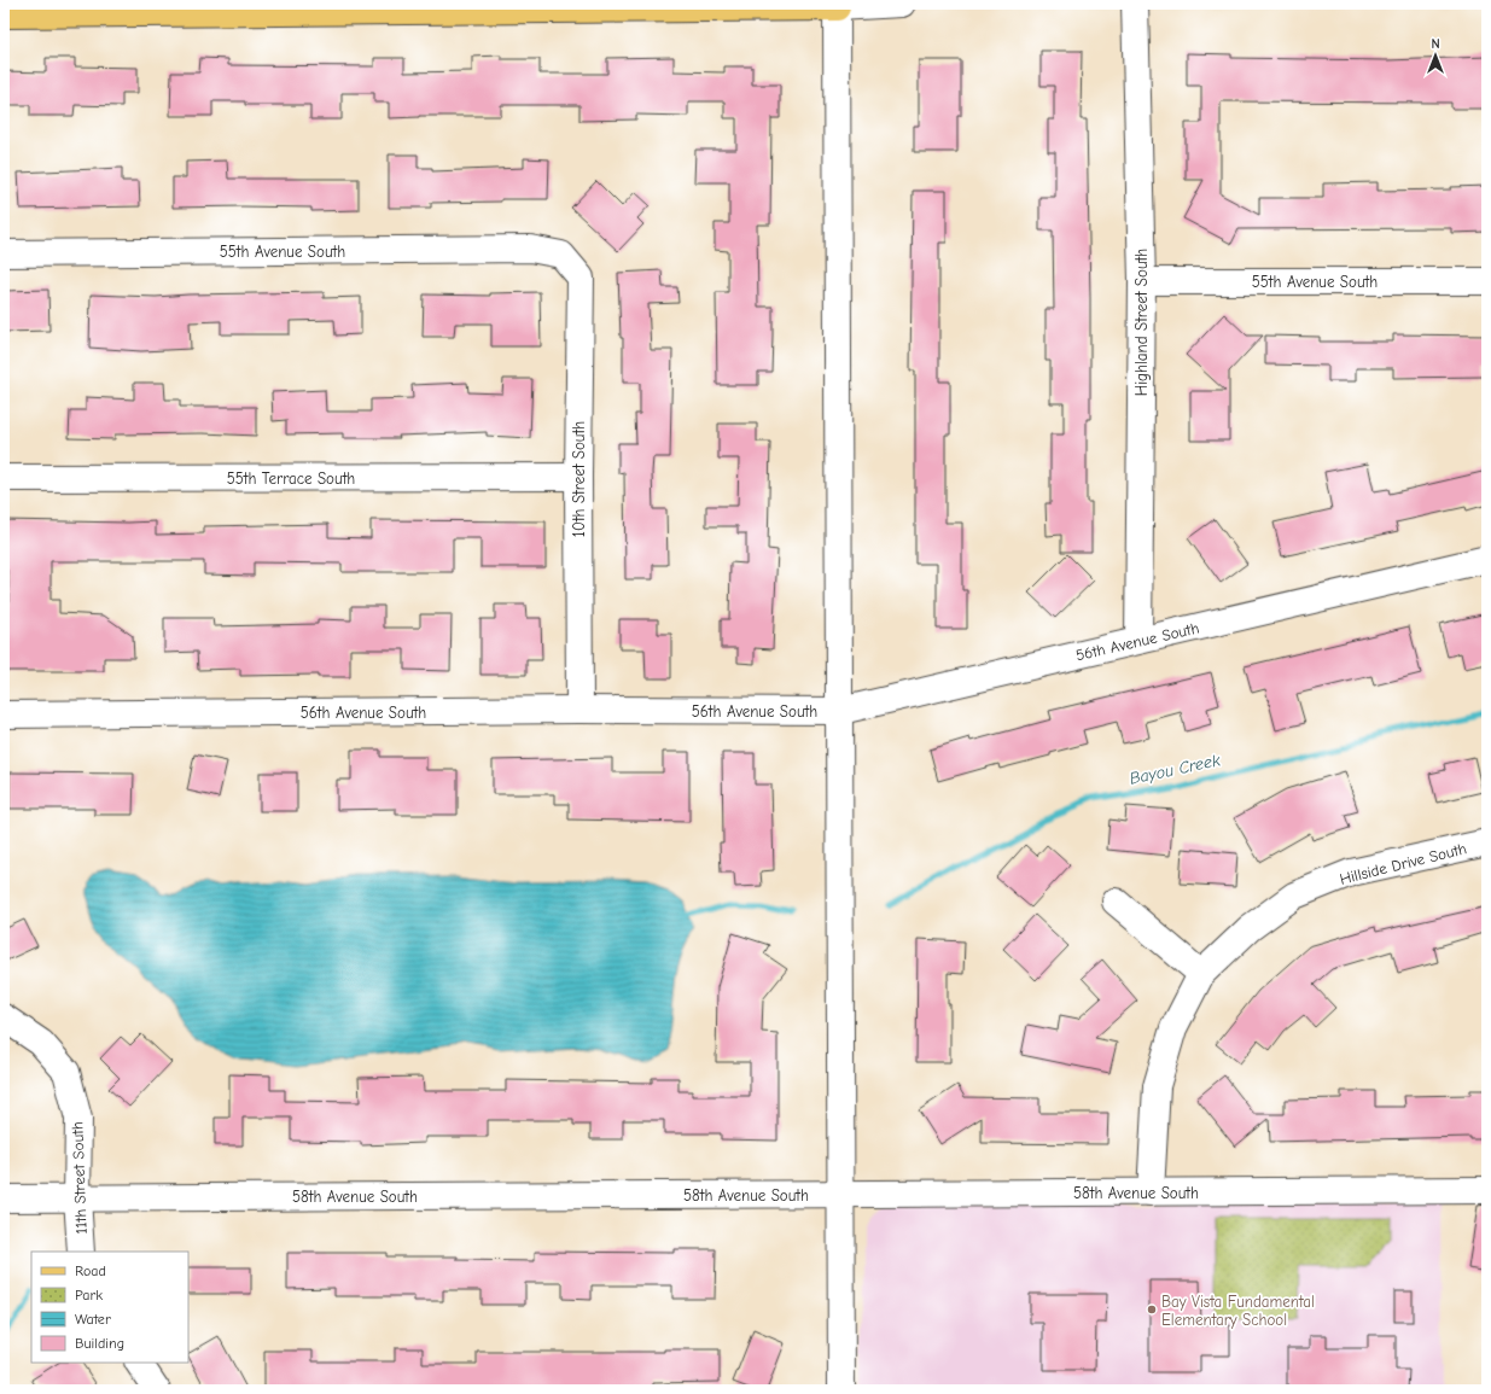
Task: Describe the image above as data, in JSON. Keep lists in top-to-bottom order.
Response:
{
  "streets": {
    "street": [
      "55th Avenue South",
      "Highland Street South",
      "55th Terrace South",
      "10th Street South",
      "56th Avenue South",
      "Hillside Drive South",
      "11th Street South",
      "58th Avenue South"
    ]
  },
  "crossings": [
    ["55th Avenue South", "Highland Street South"],
    ["55th Avenue South", "10th Street South"],
    ["Highland Street South", "56th Avenue South"],
    ["55th Terrace South", "10th Street South"],
    ["10th Street South", "56th Avenue South"],
    ["Hillside Drive South", "58th Avenue South"],
    ["11th Street South", "58th Avenue South"]
  ],
  "water": ["Bayou Creek"],
  "places": ["Bay Vista Fundamental Elementary School"],
  "legend": [
    "Road",
    "Park",
    "Water",
    "Building"
  ],
  "north": "top"
}
